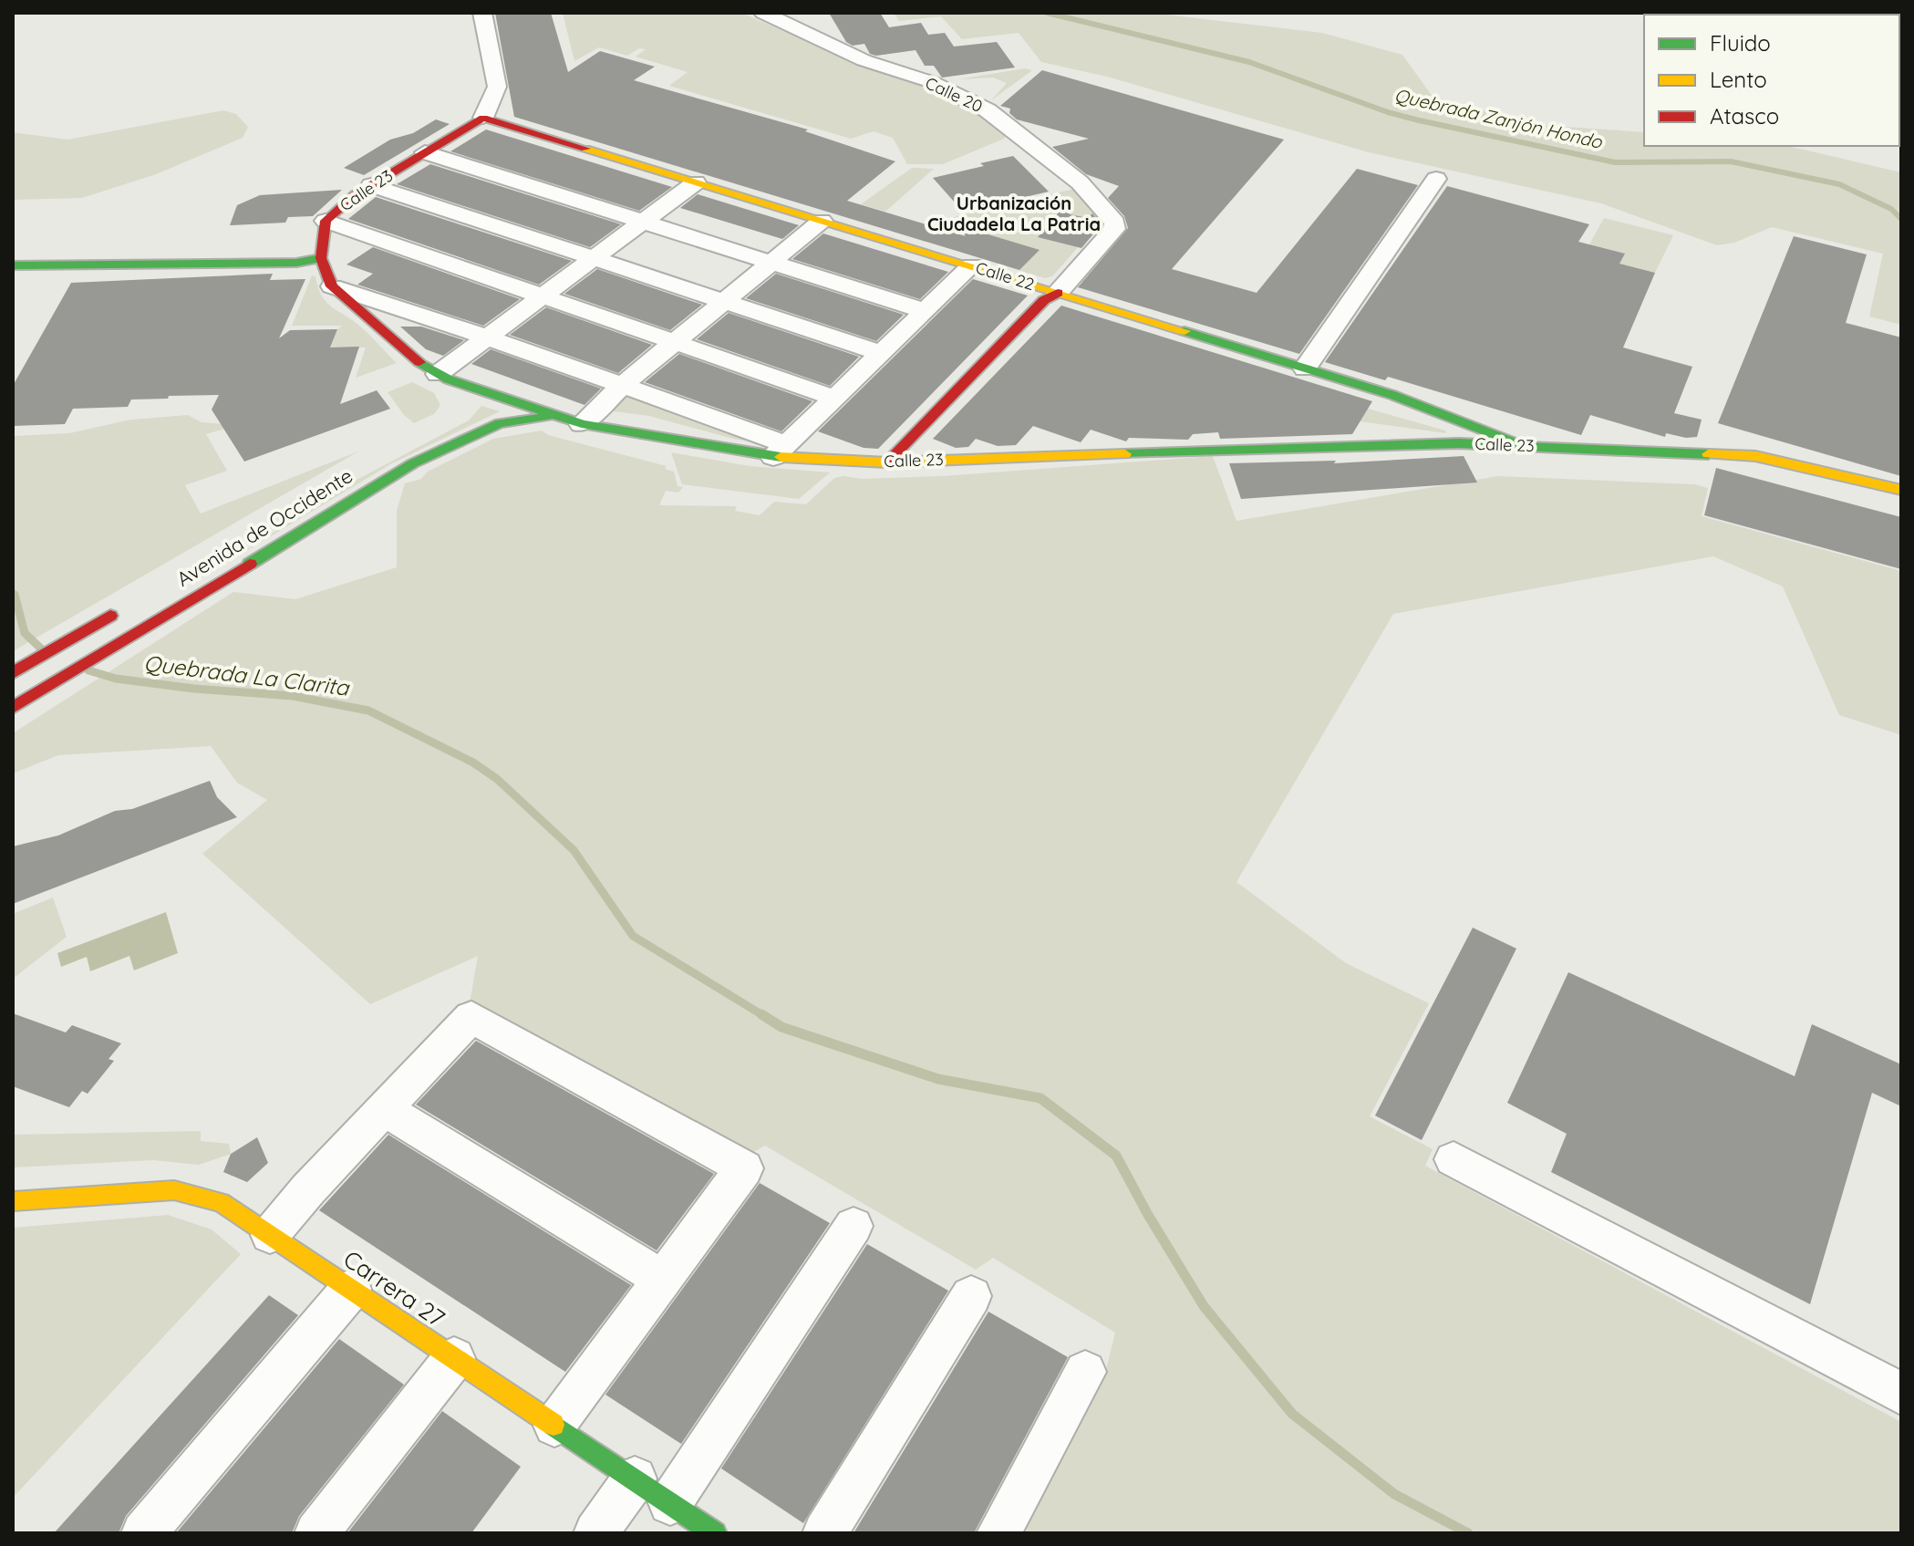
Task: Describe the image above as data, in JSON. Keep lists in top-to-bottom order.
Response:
{
  "streets": {
    "main road": [
      "Calle 23",
      "Calle 22",
      "Avenida de Occidente",
      "Carrera 27"
    ],
    "street": ["Calle 20"]
  },
  "crossings": [
    ["Calle 20", "Calle 22"],
    ["Calle 23", "Calle 22"],
    ["Calle 23", "Avenida de Occidente"]
  ],
  "districts": ["Urbanización Ciudadela La Patria"],
  "water": ["Quebrada Zanjón Hondo", "Quebrada La Clarita"],
  "legend": ["Fluido", "Lento", "Atasco"]
}
